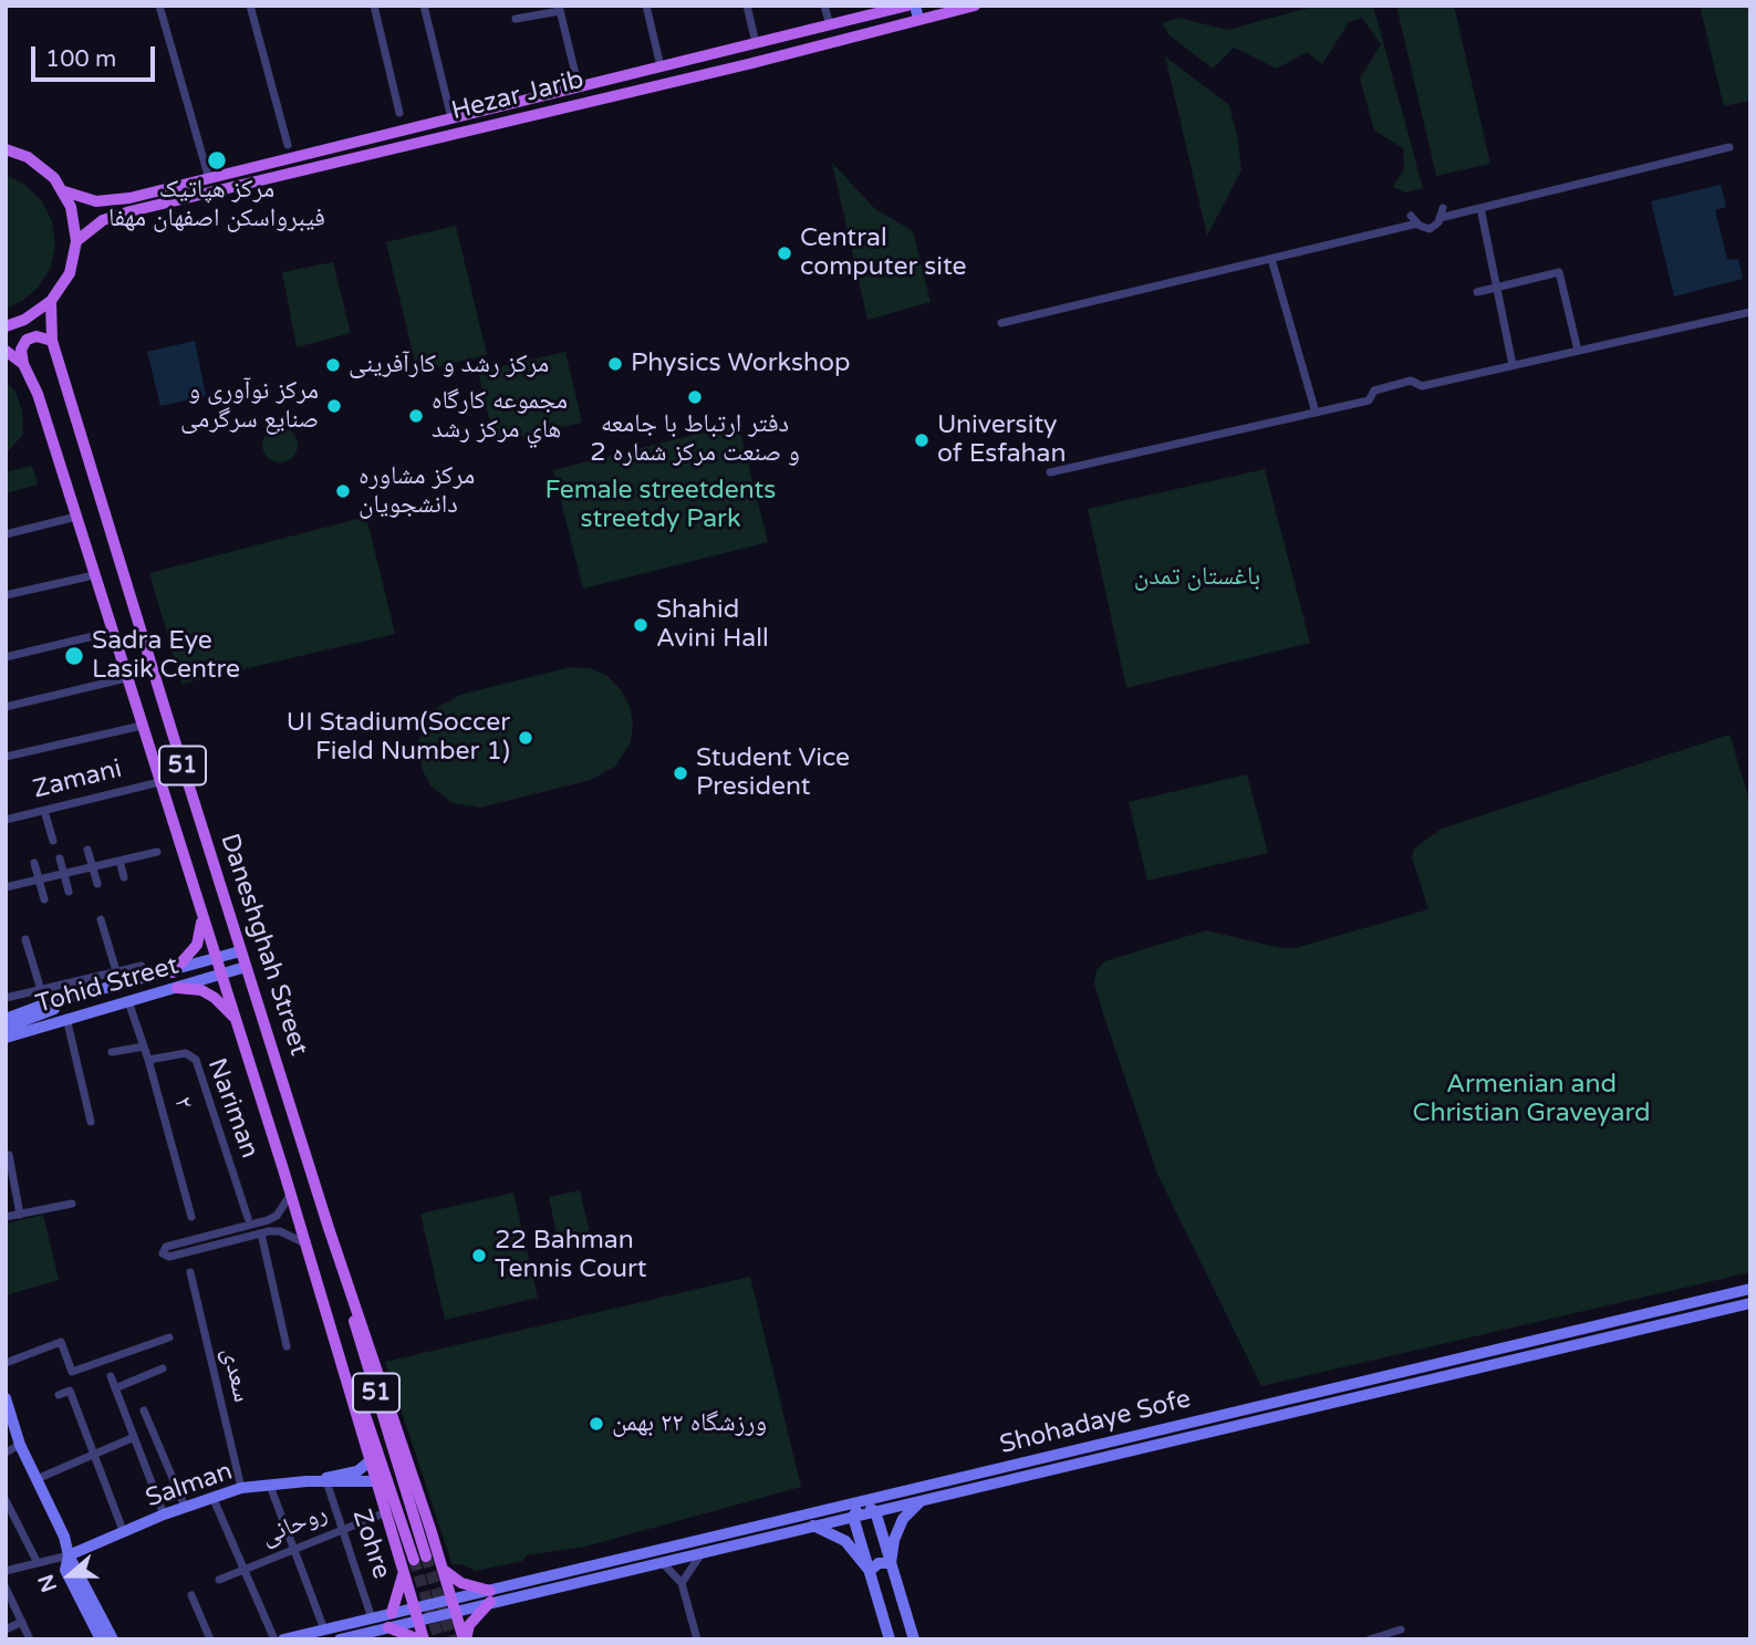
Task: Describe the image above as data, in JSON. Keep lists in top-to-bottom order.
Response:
{
  "streets": {
    "main road": [
      "Hezar Jarib",
      "51",
      "Daneshghah Street",
      "Tohid Street",
      "Shohadaye Sofe",
      "Salman"
    ],
    "street": [
      "Zamani",
      "۲",
      "Nariman",
      "سعدی",
      "روحانی",
      "Zohre"
    ]
  },
  "crossings": [
    ["51", "Daneshghah Street"],
    ["51", "Tohid Street"],
    ["Zamani", "Daneshghah Street"],
    ["Daneshghah Street", "Tohid Street"],
    ["Daneshghah Street", "Shohadaye Sofe"],
    ["Daneshghah Street", "Salman"],
    ["Daneshghah Street", "روحانی"],
    ["Tohid Street", "۲"],
    ["۲", "Nariman"],
    ["سعدی", "Salman"],
    ["Salman", "Zohre"],
    ["روحانی", "Zohre"]
  ],
  "parks": ["Female streetdents streetdy Park", "باغستان تمدن", "Armenian and Christian Graveyard"],
  "places": [
    "مرکز هپاتیک فیبرواسکن اصفهان مهفا",
    "Central computer site",
    "Physics Workshop",
    "مرکز رشد و کارآفرینی",
    "دفتر ارتباط با جامعه و صنعت مرکز شماره 2",
    "مرکز نوآوری و صنایع سرگرمی",
    "مجموعه کارگاه هاي مرکز رشد",
    "University of Esfahan",
    "مرکز مشاوره دانشجویان",
    "Shahid Avini Hall",
    "Sadra Eye Lasik Centre",
    "UI Stadium(Soccer Field Number 1)",
    "Student Vice President",
    "22 Bahman Tennis Court",
    "ورزشگاه ۲۲ بهمن"
  ],
  "scale_bar": "100 m",
  "north": "left"
}
